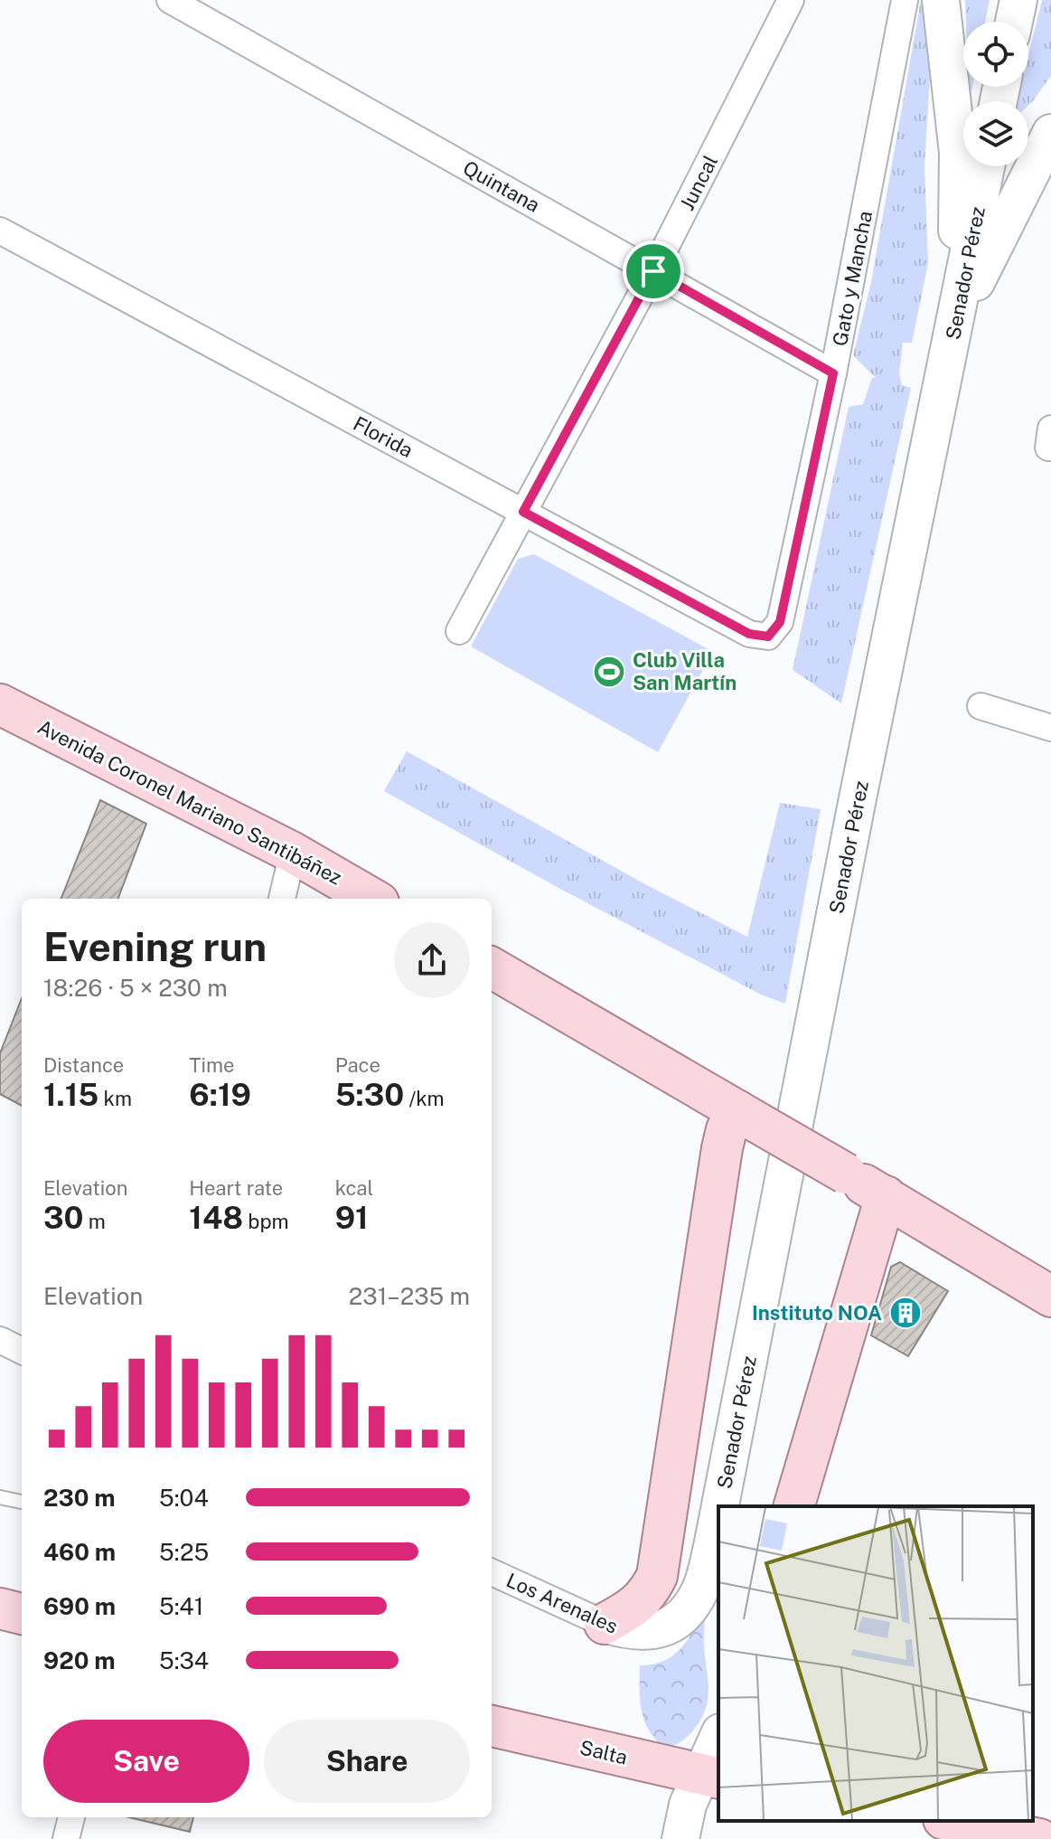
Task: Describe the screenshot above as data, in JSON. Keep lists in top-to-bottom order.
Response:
{
  "streets": {
    "main road": [
      "Senador Pérez",
      "Avenida Coronel Mariano Santibáñez",
      "Los Arenales",
      "Salta"
    ],
    "street": [
      "Juncal",
      "Quintana",
      "Gato y Mancha",
      "Florida"
    ]
  },
  "crossings": [
    ["Juncal", "Quintana"],
    ["Juncal", "Florida"],
    ["Quintana", "Gato y Mancha"],
    ["Senador Pérez", "Los Arenales"],
    ["Gato y Mancha", "Florida"]
  ],
  "places": {
    "sports": ["Club Villa San Martín"],
    "building": ["Instituto NOA"]
  },
  "page": {
    "heading": ["Evening run", "18:26 · 5 × 230 m"],
    "stats": [
      ["Distance", "1.15 km"],
      ["Time", "6:19"],
      ["Pace", "5:30 /km"],
      ["Elevation", "30 m"],
      ["Heart rate", "148 bpm"],
      ["kcal", "91"]
    ],
    "chart": ["Elevation", "231–235 m"],
    "list": [
      {
        "name": "230 m",
        "note": "5:04"
      },
      {
        "name": "460 m",
        "note": "5:25"
      },
      {
        "name": "690 m",
        "note": "5:41"
      },
      {
        "name": "920 m",
        "note": "5:34"
      }
    ],
    "buttons": ["Save", "Share"]
  }
}
